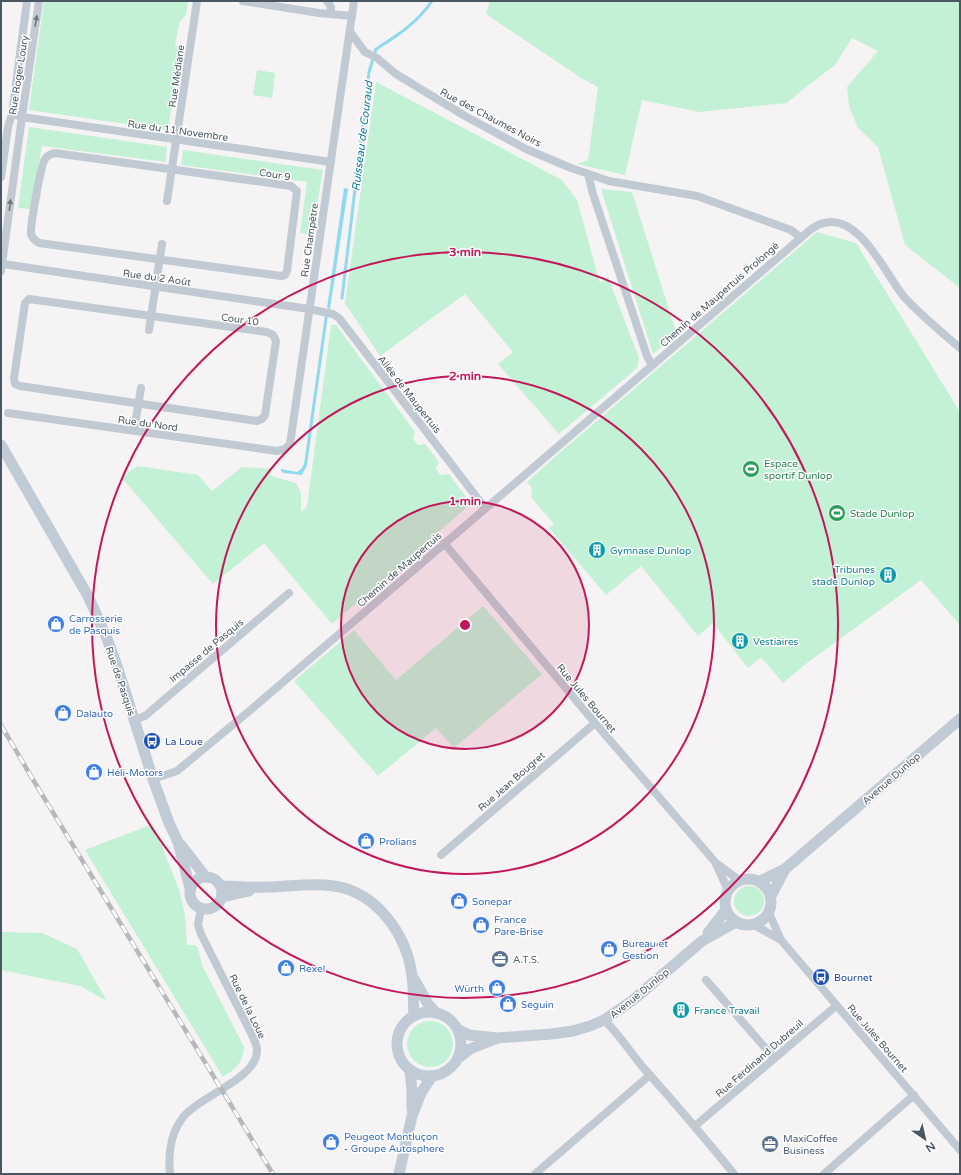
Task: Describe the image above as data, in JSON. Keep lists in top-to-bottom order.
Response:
{
  "streets": {
    "main road": ["Rue de Pasquis", "Avenue Dunlop"],
    "street": [
      "Rue Roger Loury",
      "Rue Médiane",
      "Rue des Chaumes Noirs",
      "Rue du 11 Novembre",
      "Cour 9",
      "Rue Champêtre",
      "Rue du 2 Août",
      "Chemin de Maupertuis Prolongé",
      "Cour 10",
      "Allée de Maupertuis",
      "Rue du Nord",
      "Chemin de Maupertuis",
      "Impasse de Pasquis",
      "Rue Jules Bournet",
      "Rue Jean Bougret",
      "Rue de la Loue",
      "Rue Ferdinand Dubreuil"
    ]
  },
  "crossings": [
    ["Rue Roger Loury", "Rue du 11 Novembre"],
    ["Rue Roger Loury", "Rue du 2 Août"],
    ["Rue Médiane", "Rue du 11 Novembre"],
    ["Rue Médiane", "Cour 9"],
    ["Rue des Chaumes Noirs", "Rue Champêtre"],
    ["Rue des Chaumes Noirs", "Chemin de Maupertuis Prolongé"],
    ["Rue du 11 Novembre", "Rue Champêtre"],
    ["Rue Champêtre", "Rue du 2 Août"],
    ["Rue Champêtre", "Allée de Maupertuis"],
    ["Rue Champêtre", "Rue du Nord"],
    ["Rue du 2 Août", "Allée de Maupertuis"],
    ["Chemin de Maupertuis Prolongé", "Chemin de Maupertuis"],
    ["Allée de Maupertuis", "Chemin de Maupertuis"],
    ["Chemin de Maupertuis", "Rue de Pasquis"],
    ["Chemin de Maupertuis", "Rue Jules Bournet"],
    ["Impasse de Pasquis", "Rue de Pasquis"],
    ["Rue de Pasquis", "Rue de la Loue"],
    ["Rue Jules Bournet", "Avenue Dunlop"],
    ["Rue Jules Bournet", "Rue Jean Bougret"],
    ["Rue Jules Bournet", "Rue Ferdinand Dubreuil"]
  ],
  "water": ["Ruisseau de Couraud"],
  "places": {
    "sports": ["Espace sportif Dunlop", "Stade Dunlop"],
    "building": [
      "Gymnase Dunlop",
      "Tribunes stade Dunlop",
      "Vestiaires",
      "France Travail"
    ],
    "shop": [
      "Carrosserie de Pasquis",
      "Dalauto",
      "Héli-Motors",
      "Prolians",
      "Sonepar",
      "France Pare-Brise",
      "Bureau et Gestion",
      "Rexel",
      "Würth",
      "Seguin",
      "Peugeot Montluçon - Groupe Autosphere"
    ],
    "bus stop": ["La Loue", "Bournet"],
    "office": ["A.T.S.", "MaxiCoffee Business"]
  },
  "north": "bottom right",
  "rings": ["3 min", "2 min", "1 min"]
}
